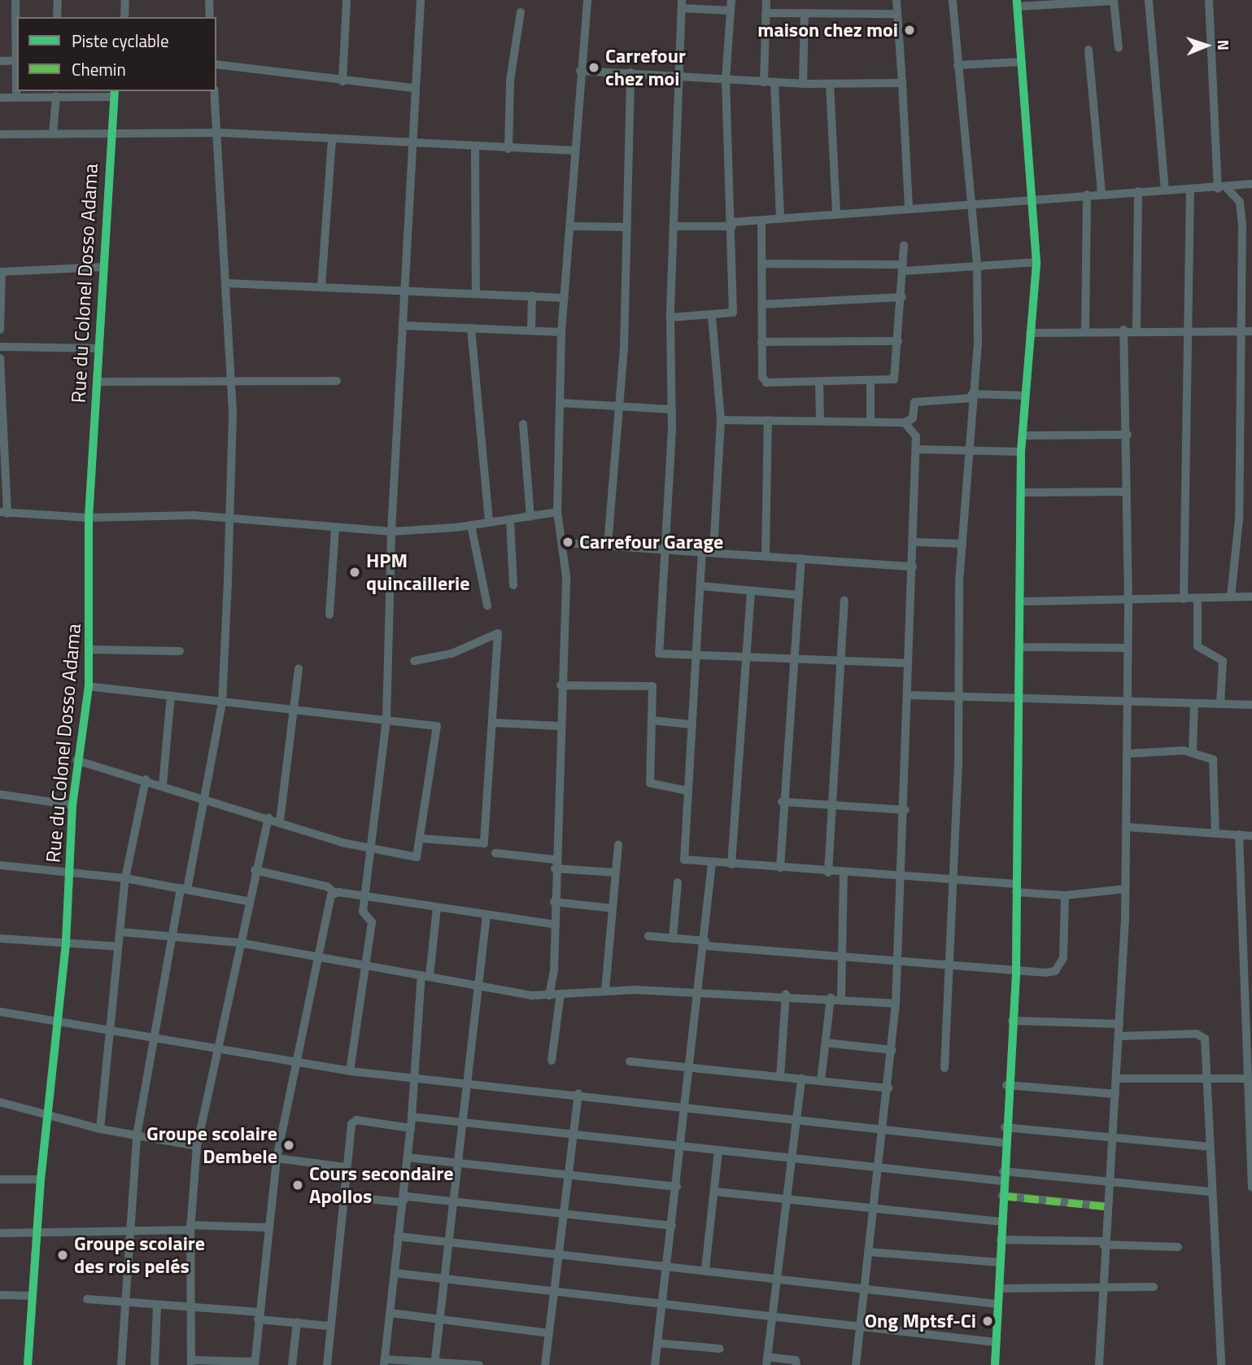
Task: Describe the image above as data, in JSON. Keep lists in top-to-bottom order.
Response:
{
  "streets": {
    "street": ["Rue du Colonel Dosso Adama"]
  },
  "places": [
    "maison chez moi",
    "Carrefour chez moi",
    "Carrefour Garage",
    "HPM quincaillerie",
    "Groupe scolaire Dembele",
    "Cours secondaire Apollos",
    "Groupe scolaire des rois pelés",
    "Ong Mptsf-Ci"
  ],
  "legend": ["Piste cyclable", "Chemin"],
  "north": "right"
}
